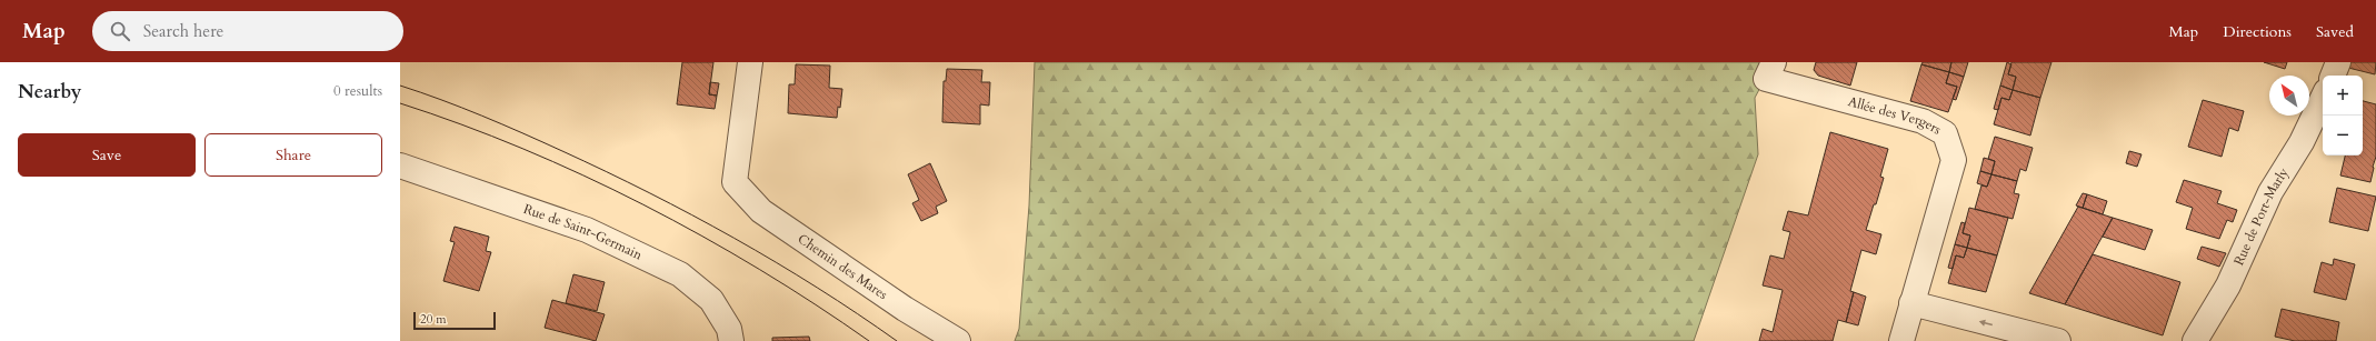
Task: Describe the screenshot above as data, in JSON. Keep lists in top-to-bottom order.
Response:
{
  "streets": {
    "street": [
      "Allée des Vergers",
      "Rue de Port-Marly",
      "Rue de Saint-Germain",
      "Chemin des Mares"
    ]
  },
  "scale_bar": "20 m",
  "north": "top left",
  "page": {
    "header": "Map",
    "search": "Search here",
    "nav": ["Map", "Directions", "Saved"],
    "heading": ["Nearby", "0 results"],
    "map_buttons": ["+", "−"],
    "buttons": ["Save", "Share"],
    "scale": "20 m"
  }
}
